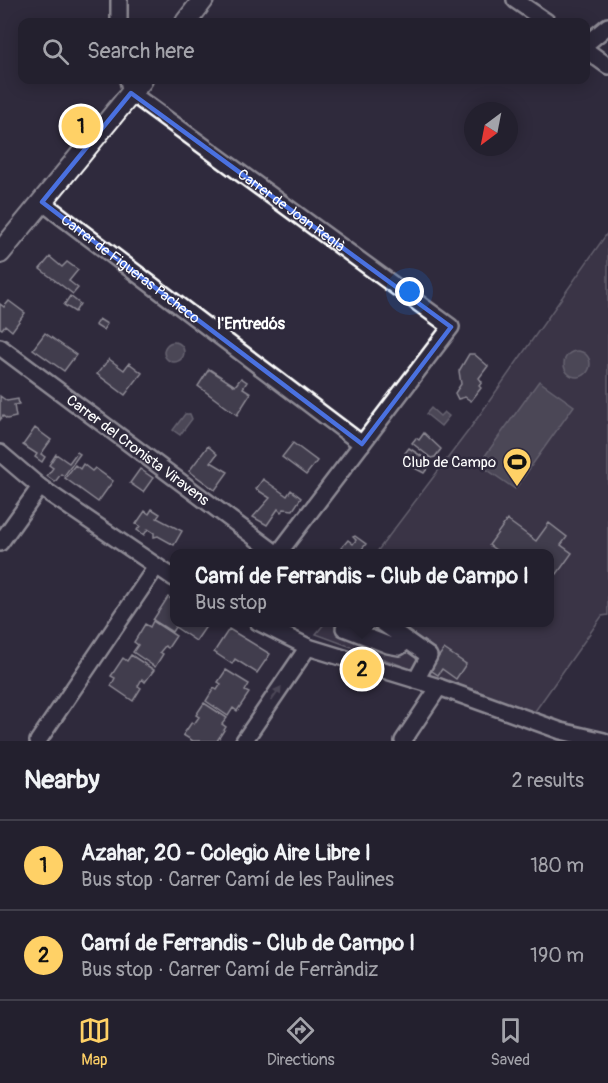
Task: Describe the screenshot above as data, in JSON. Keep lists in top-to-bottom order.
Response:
{
  "streets": {
    "street": ["Carrer de Joan Reglà", "Carrer de Figueras Pacheco", "Carrer del Cronista Viravens"]
  },
  "crossings": [
    ["Carrer de Joan Reglà", "Carrer de Figueras Pacheco"]
  ],
  "districts": ["l'Entredós"],
  "places": {
    "sports": ["Club de Campo"]
  },
  "north": "bottom left",
  "page": {
    "search": "Search here",
    "pins": ["1", "2"],
    "popup": ["Camí de Ferrandis - Club de Campo I", "Bus stop"],
    "heading": ["Nearby", "2 results"],
    "list": [
      {
        "mark": "1",
        "name": "Azahar, 20 - Colegio Aire Libre I",
        "note": "Bus stop · Carrer Camí de les Paulines",
        "value": "180 m"
      },
      {
        "mark": "2",
        "name": "Camí de Ferrandis - Club de Campo I",
        "note": "Bus stop · Carrer Camí de Ferràndiz",
        "value": "190 m"
      }
    ],
    "nav": ["Map", "Directions", "Saved"]
  }
}
